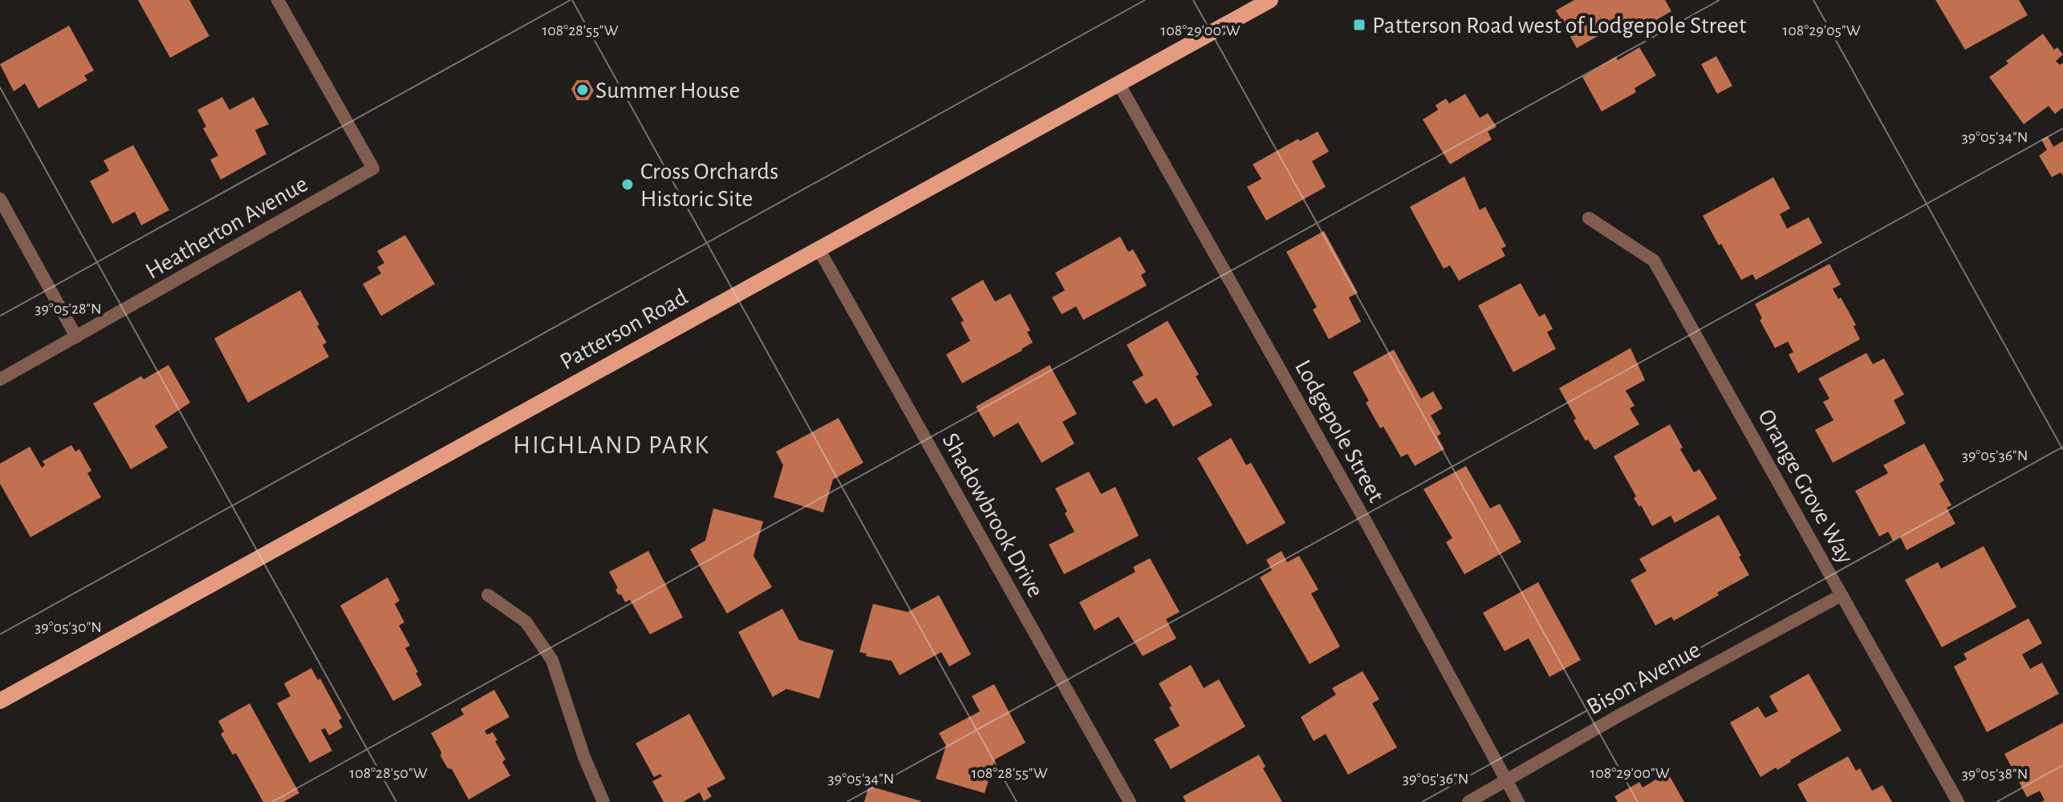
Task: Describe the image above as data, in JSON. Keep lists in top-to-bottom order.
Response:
{
  "streets": {
    "main road": ["Patterson Road"],
    "street": [
      "Heatherton Avenue",
      "Lodgepole Street",
      "Orange Grove Way",
      "Shadowbrook Drive",
      "Bison Avenue"
    ]
  },
  "crossings": [
    ["Patterson Road", "Lodgepole Street"],
    ["Patterson Road", "Shadowbrook Drive"],
    ["Lodgepole Street", "Bison Avenue"],
    ["Orange Grove Way", "Bison Avenue"]
  ],
  "districts": ["HIGHLAND PARK"],
  "places": {
    "transit": ["Patterson Road west of Lodgepole Street"],
    "other": ["Summer House", "Cross Orchards Historic Site"]
  },
  "coordinates": [
    "108°28'55\"W",
    "108°29'00\"W",
    "108°29'05\"W",
    "39°05'34\"N",
    "39°05'28\"N",
    "39°05'36\"N",
    "39°05'30\"N",
    "108°28'50\"W",
    "39°05'38\"N"
  ]
}
